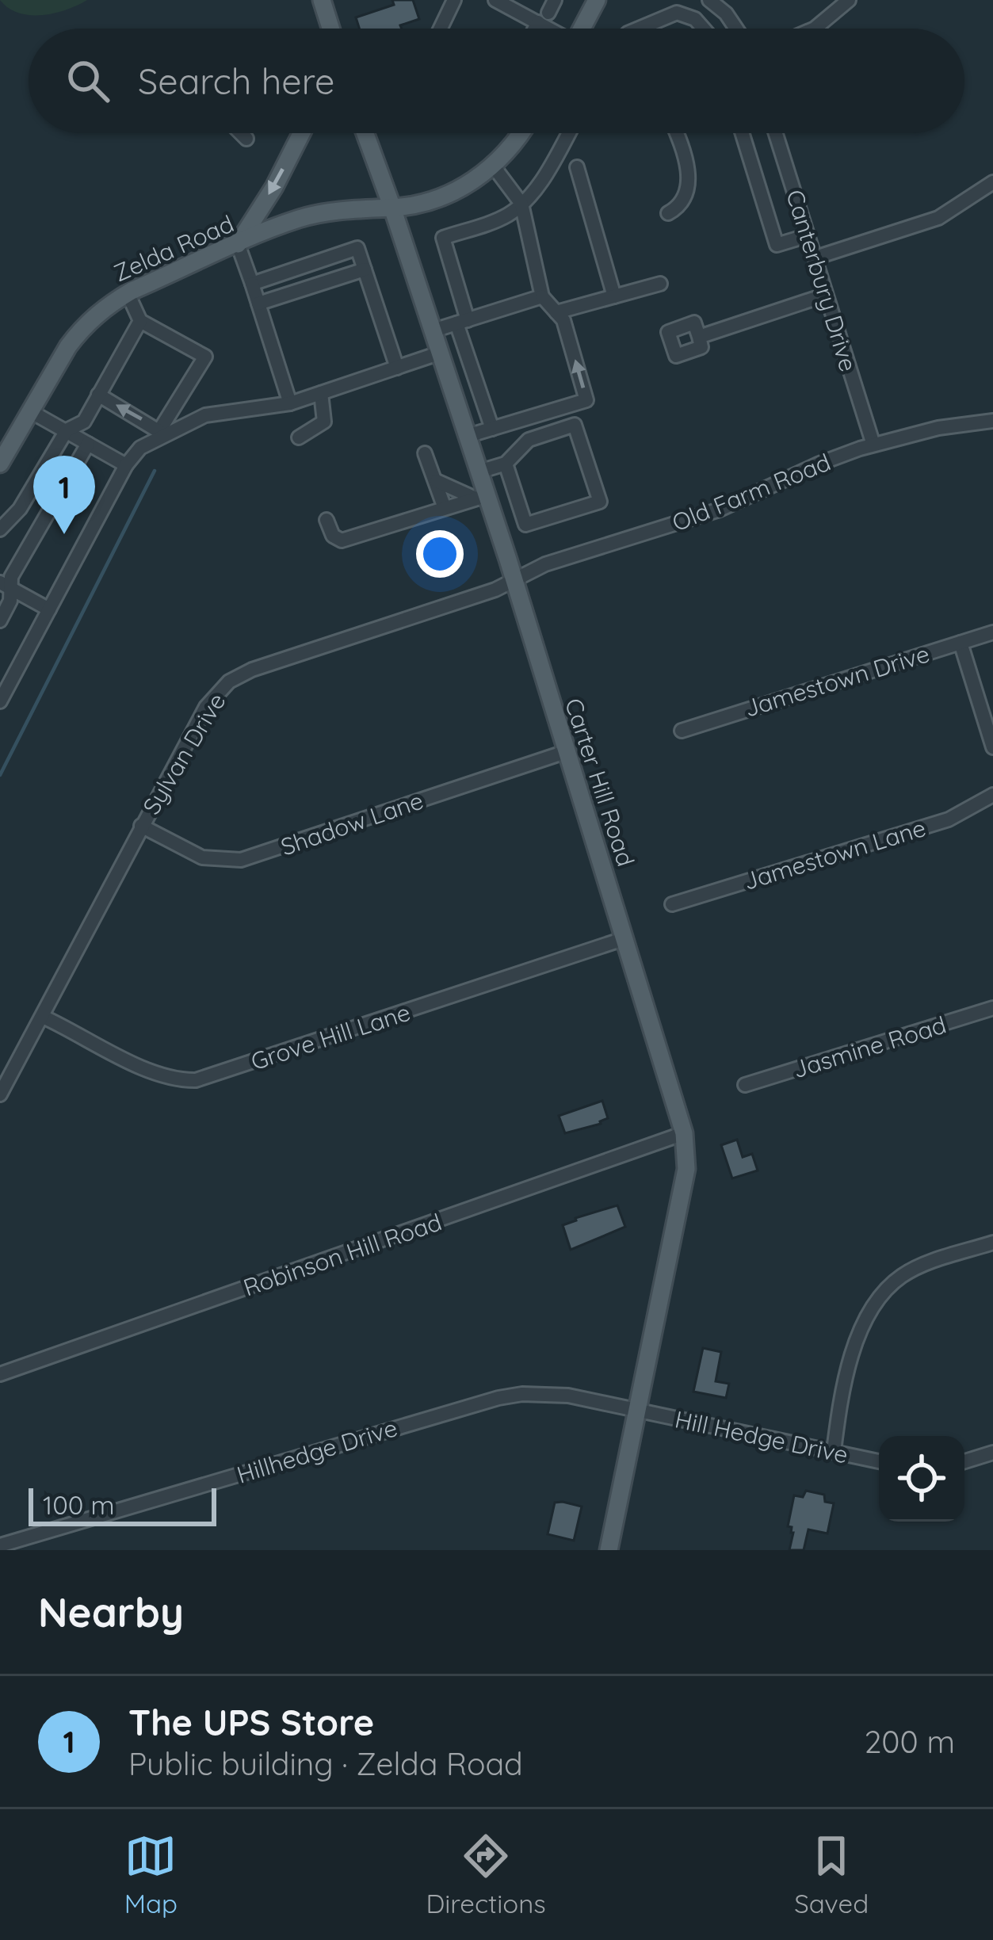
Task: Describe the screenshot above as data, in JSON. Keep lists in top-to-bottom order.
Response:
{
  "streets": {
    "main road": ["Zelda Road", "Carter Hill Road"],
    "street": [
      "Canterbury Drive",
      "Old Farm Road",
      "Jamestown Drive",
      "Sylvan Drive",
      "Shadow Lane",
      "Jamestown Lane",
      "Grove Hill Lane",
      "Jasmine Road",
      "Robinson Hill Road",
      "Hill Hedge Drive",
      "Hillhedge Drive"
    ]
  },
  "crossings": [
    ["Zelda Road", "Carter Hill Road"],
    ["Canterbury Drive", "Old Farm Road"],
    ["Old Farm Road", "Sylvan Drive"],
    ["Old Farm Road", "Carter Hill Road"],
    ["Sylvan Drive", "Carter Hill Road"],
    ["Sylvan Drive", "Shadow Lane"],
    ["Sylvan Drive", "Grove Hill Lane"],
    ["Carter Hill Road", "Shadow Lane"],
    ["Carter Hill Road", "Grove Hill Lane"],
    ["Carter Hill Road", "Robinson Hill Road"],
    ["Carter Hill Road", "Hill Hedge Drive"],
    ["Carter Hill Road", "Hillhedge Drive"],
    ["Hill Hedge Drive", "Hillhedge Drive"]
  ],
  "scale_bar": "100 m",
  "page": {
    "search": "Search here",
    "pins": "1",
    "scale": "100 m",
    "heading": "Nearby",
    "list": [
      {
        "mark": "1",
        "name": "The UPS Store",
        "note": "Public building · Zelda Road",
        "value": "200 m"
      }
    ],
    "nav": ["Map", "Directions", "Saved"]
  }
}
